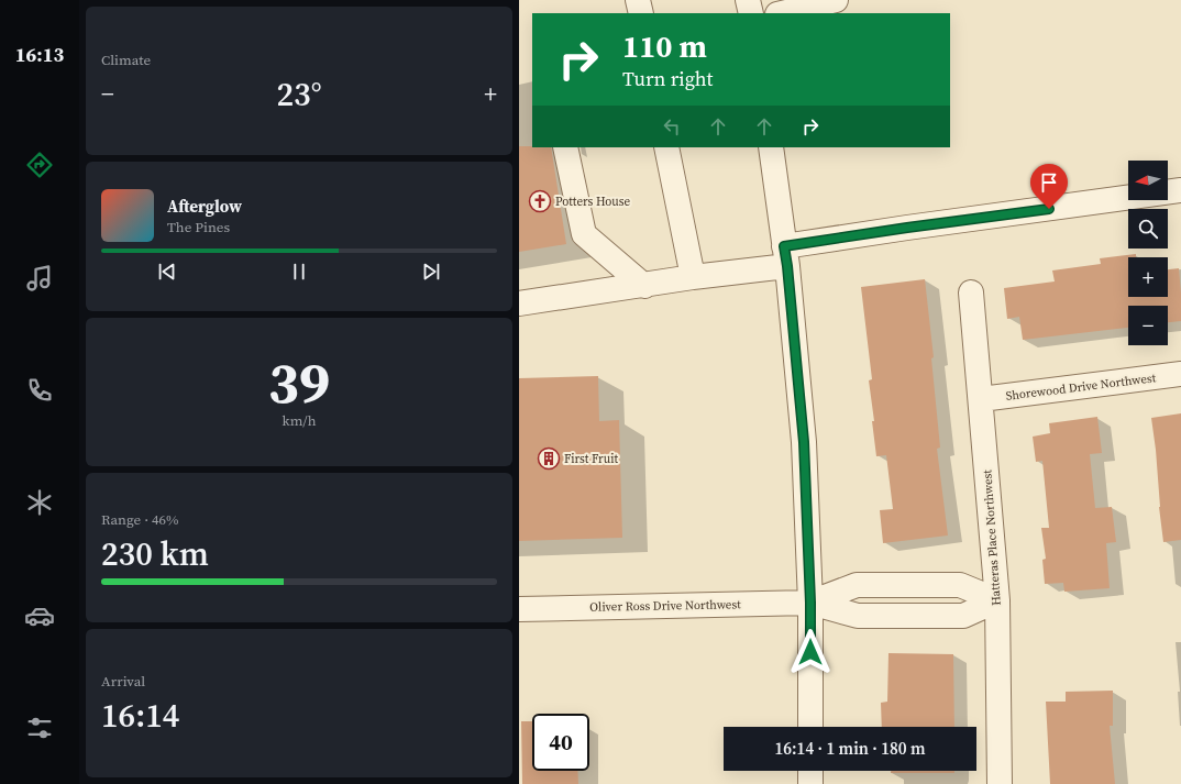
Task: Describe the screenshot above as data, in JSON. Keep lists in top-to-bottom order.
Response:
{
  "streets": {
    "street": ["Shorewood Drive Northwest", "Hatteras Place Northwest", "Oliver Ross Drive Northwest"]
  },
  "crossings": [
    ["Shorewood Drive Northwest", "Hatteras Place Northwest"]
  ],
  "places": {
    "church": ["Potters House"],
    "building": ["First Fruit"]
  },
  "north": "left",
  "page": {
    "tabs": "16:13",
    "tile": [
      "Climate",
      ["39", "km/h"],
      ["Range · 46%", "230 km"],
      ["Arrival", "16:14"]
    ],
    "turn": ["110 m", "Turn right"],
    "heat": ["−", "23°", "+"],
    "map_buttons": ["+", "−"],
    "song": ["Afterglow", "The Pines"],
    "limit": "40",
    "trip": "16:14 · 1 min · 180 m"
  }
}
